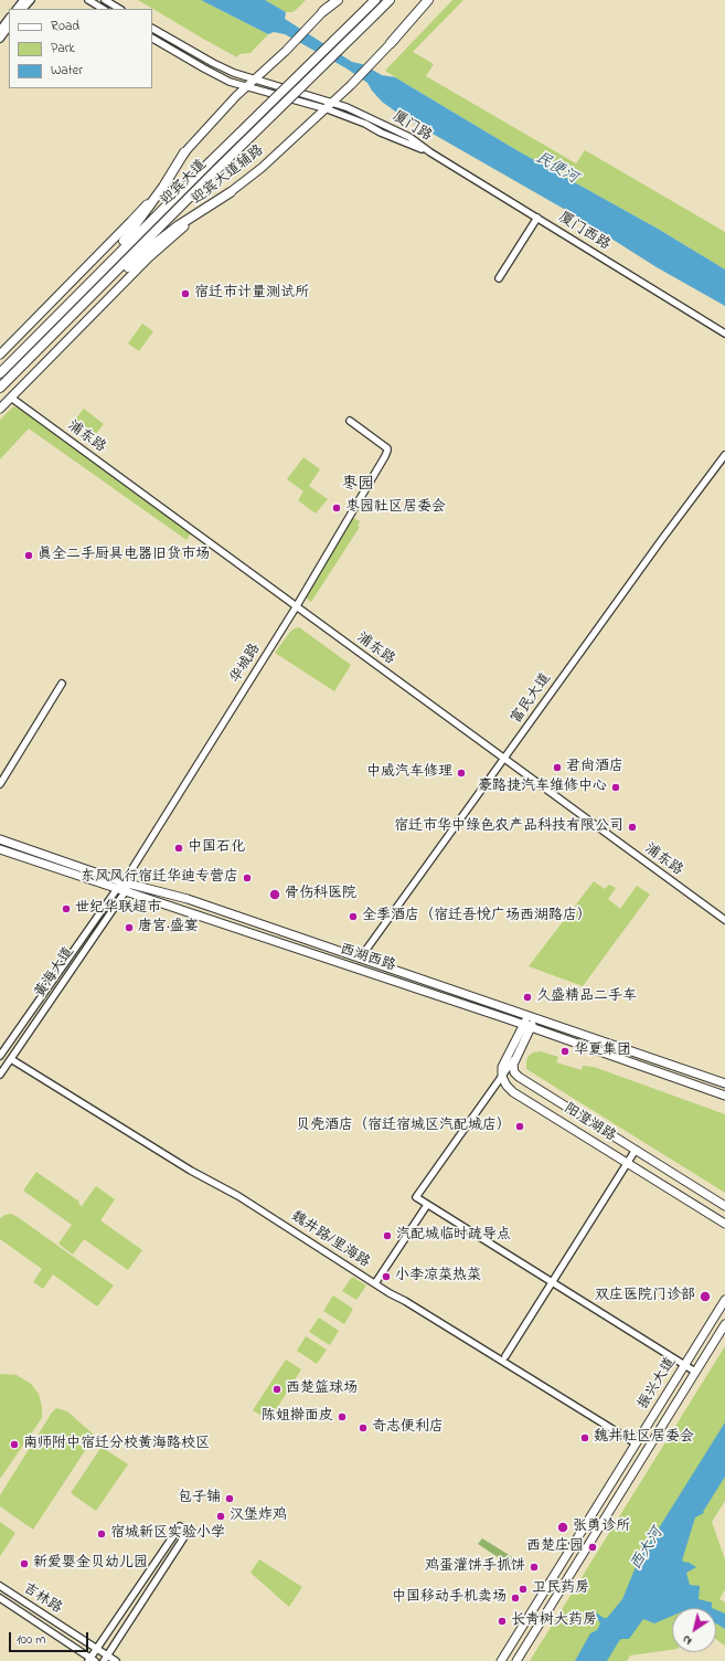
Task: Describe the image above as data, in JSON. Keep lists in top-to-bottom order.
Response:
{
  "streets": {
    "highway": ["迎宾大道"],
    "main road": [
      "迎宾大道辅路",
      "西湖西路",
      "阳澄湖路",
      "振兴大道"
    ],
    "street": [
      "厦门路",
      "厦门西路",
      "浦东路",
      "华城路",
      "富民大道",
      "黄海大道",
      "魏井路/里海路",
      "吉林路"
    ]
  },
  "crossings": [
    ["厦门路", "迎宾大道辅路"],
    ["厦门路", "厦门西路"],
    ["迎宾大道辅路", "浦东路"],
    ["浦东路", "华城路"],
    ["浦东路", "富民大道"],
    ["华城路", "西湖西路"],
    ["华城路", "黄海大道"],
    ["富民大道", "西湖西路"],
    ["西湖西路", "黄海大道"],
    ["黄海大道", "魏井路/里海路"],
    ["魏井路/里海路", "振兴大道"]
  ],
  "districts": ["枣园"],
  "water": ["民便河", "西大河"],
  "places": [
    "宿迁市计量测试所",
    "枣园社区居委会",
    "真全二手厨具电器旧货市场",
    "君尚酒店",
    "中威汽车修理",
    "豪路捷汽车维修中心",
    "宿迁市华中绿色农产品科技有限公司",
    "中国石化",
    "东风风行宿迁华迪专营店",
    "骨伤科医院",
    "世纪华联超市",
    "全季酒店（宿迁吾悦广场西湖路店）",
    "唐宫·盛宴",
    "久盛精品二手车",
    "华夏集团",
    "贝壳酒店（宿迁宿城区汽配城店）",
    "汽配城临时疏导点",
    "小李凉菜热菜",
    "双庄医院门诊部",
    "西楚篮球场",
    "陈姐擀面皮",
    "奇志便利店",
    "魏井社区居委会",
    "南师附中宿迁分校黄海路校区",
    "包子铺",
    "汉堡炸鸡",
    "张勇诊所",
    "宿城新区实验小学",
    "西楚庄园",
    "新爱婴金贝幼儿园",
    "鸡蛋灌饼手抓饼",
    "卫民药房",
    "中国移动手机卖场",
    "长青树大药房"
  ],
  "legend": ["Road", "Park", "Water"],
  "scale_bar": "100 m",
  "north": "bottom left"
}
